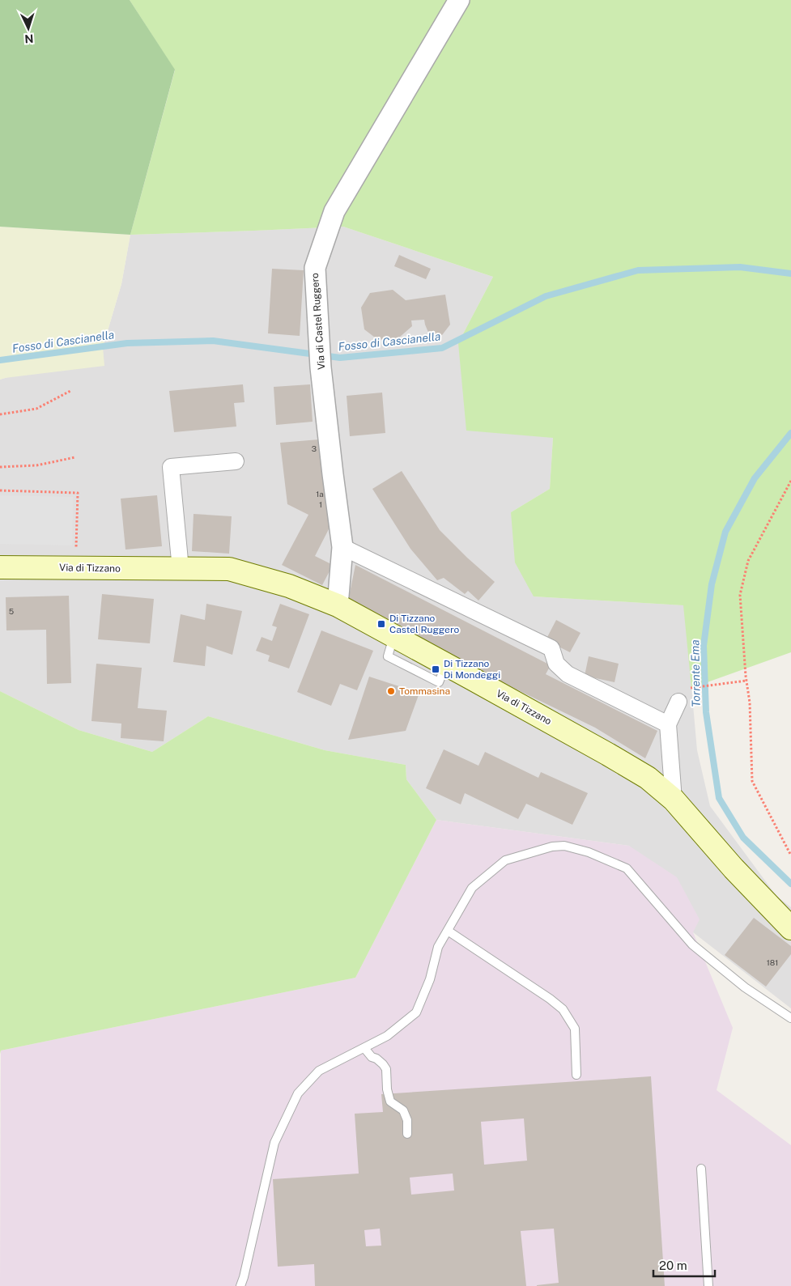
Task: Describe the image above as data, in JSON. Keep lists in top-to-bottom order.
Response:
{
  "streets": {
    "main road": ["Via di Tizzano"],
    "street": ["Via di Castel Ruggero"]
  },
  "crossings": [
    ["Via di Castel Ruggero", "Via di Tizzano"]
  ],
  "water": ["Fosso di Cascianella", "Torrente Ema"],
  "places": {
    "transit": ["Di Tizzano Castel Ruggero", "Di Tizzano Di Mondeggi"],
    "other": ["Tommasina"]
  },
  "house_numbers": [
    "3",
    "1a",
    "1",
    "5",
    "181"
  ],
  "scale_bar": "20 m",
  "north": "bottom"
}
